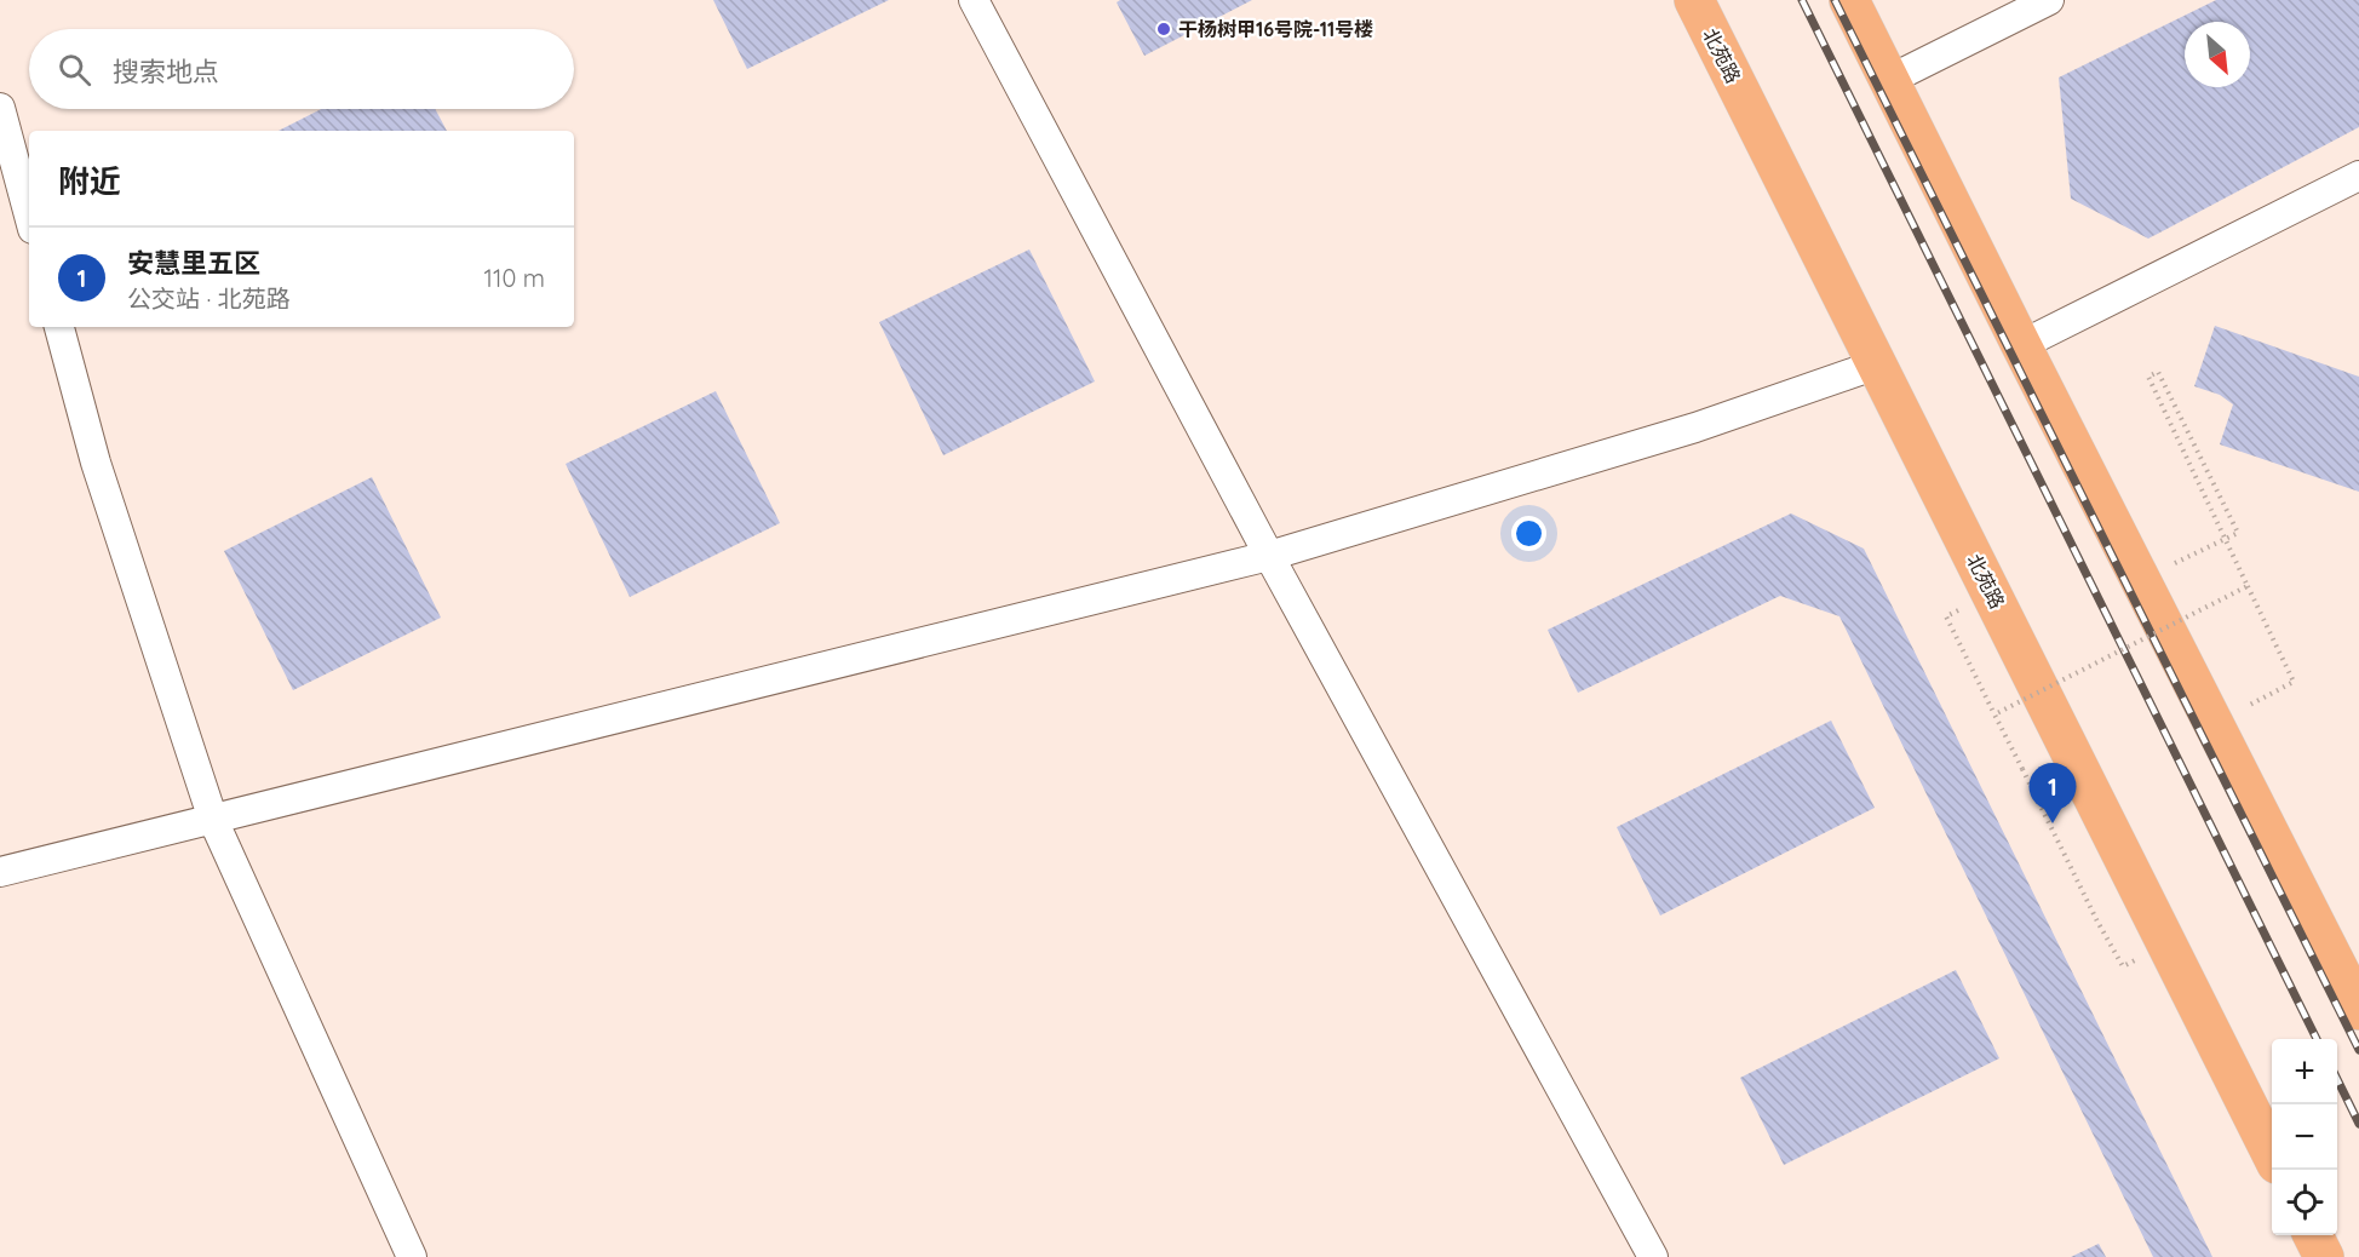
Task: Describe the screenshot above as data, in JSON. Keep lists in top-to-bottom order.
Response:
{
  "streets": {
    "main road": ["北苑路"]
  },
  "places": ["干杨树甲16号院-11号楼"],
  "north": "bottom right",
  "page": {
    "search": "搜索地点",
    "heading": "附近",
    "list": [
      {
        "mark": "1",
        "name": "安慧里五区",
        "note": "公交站 · 北苑路",
        "value": "110 m"
      }
    ],
    "pins": "1",
    "map_buttons": ["+", "−"]
  }
}
